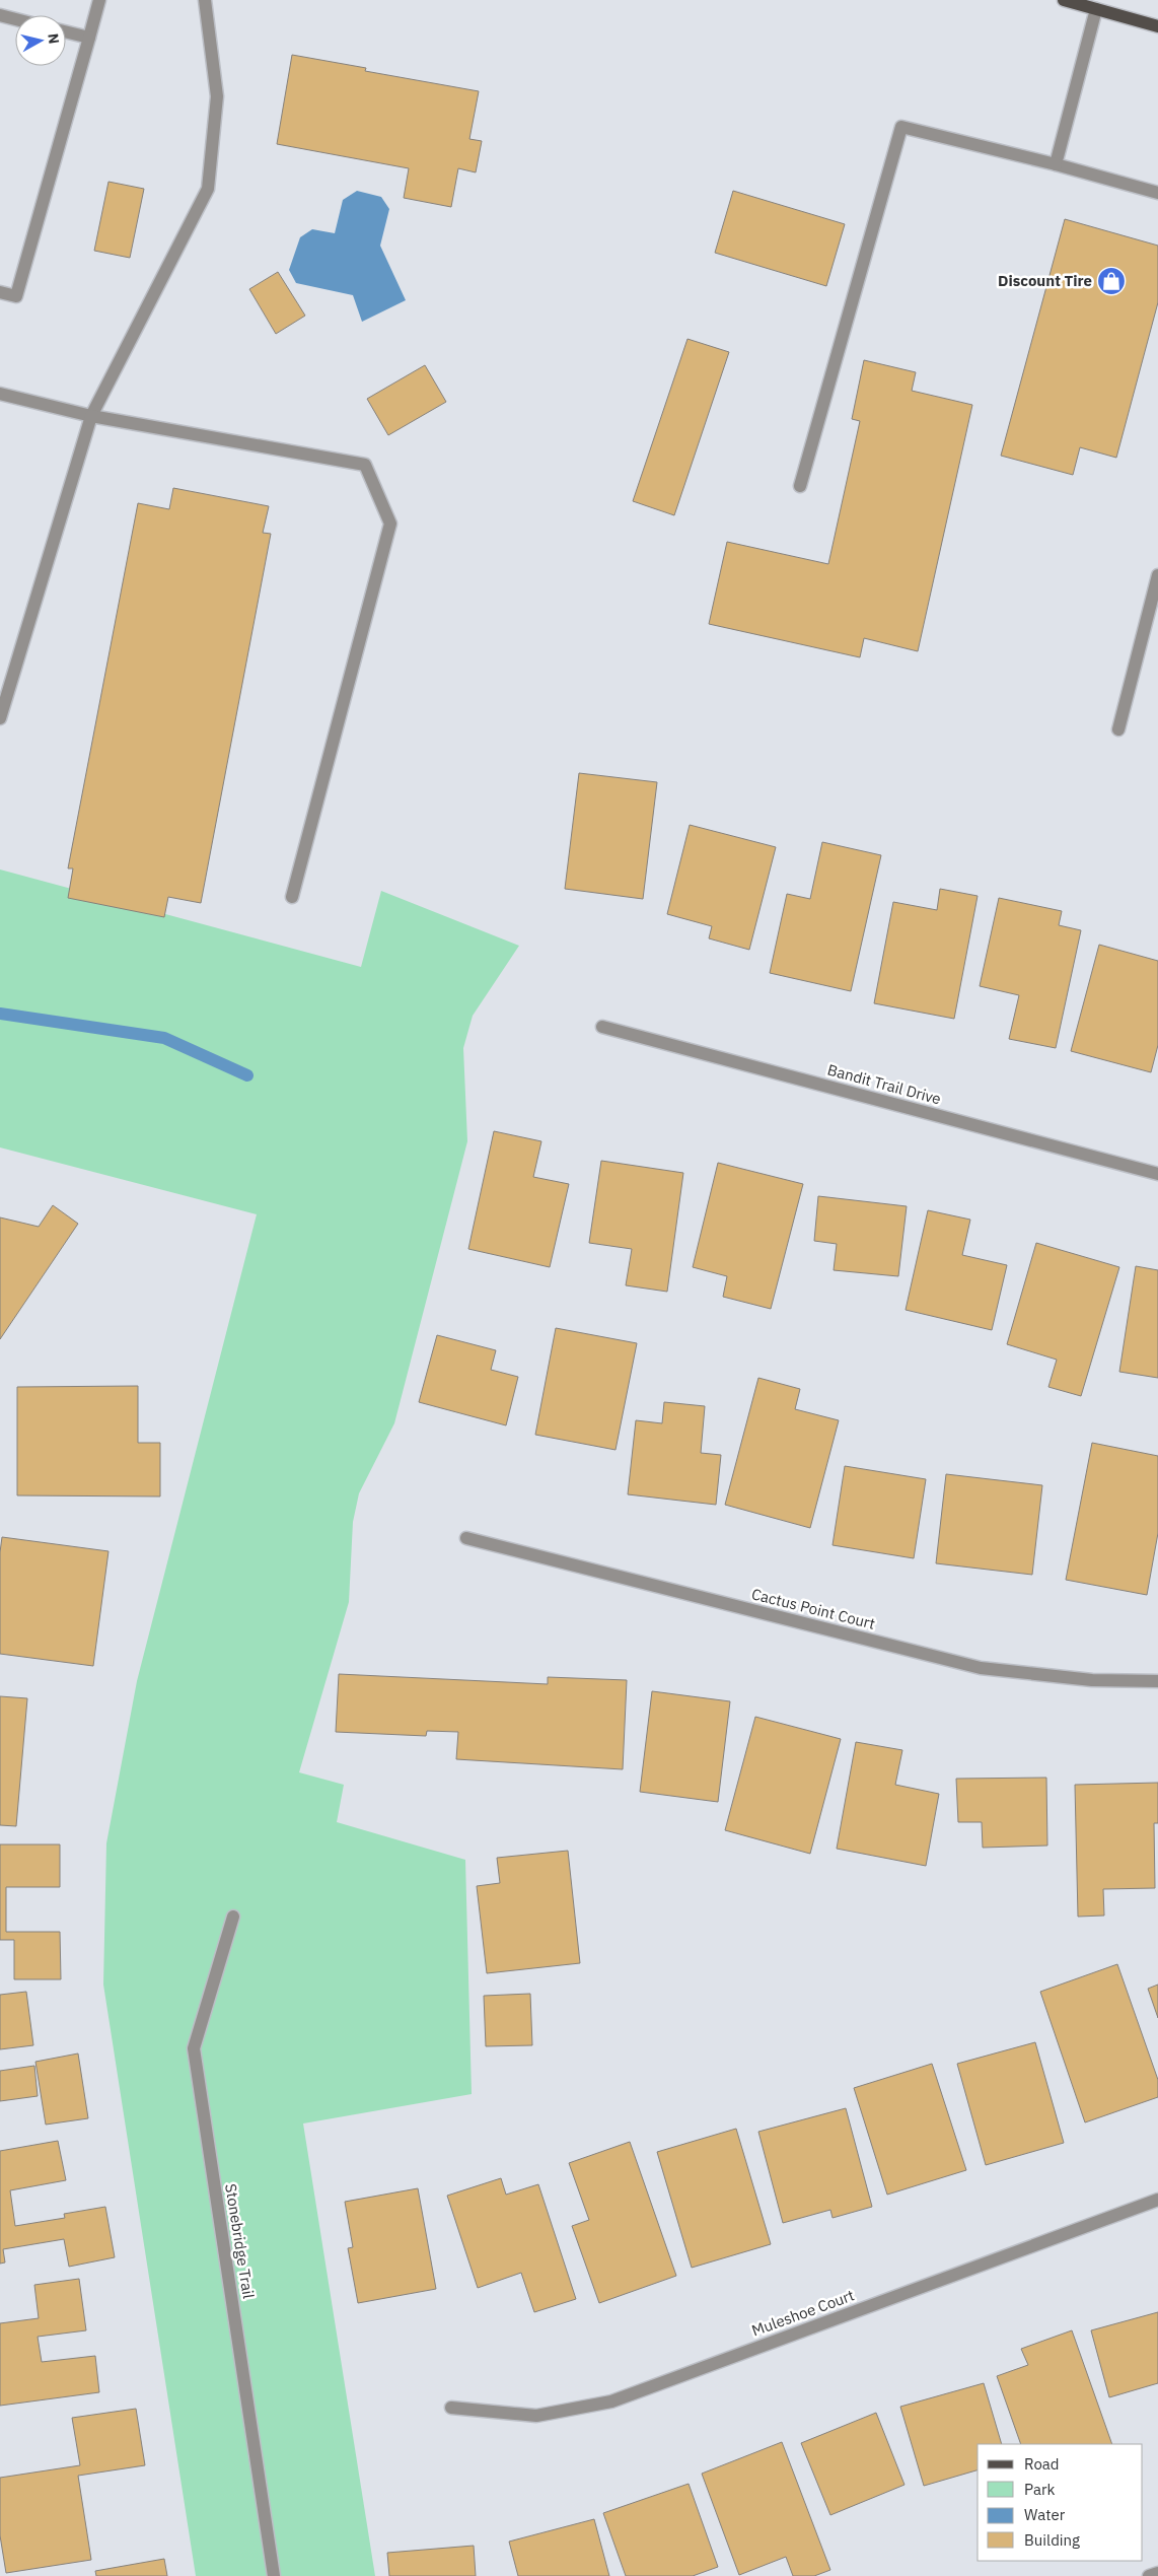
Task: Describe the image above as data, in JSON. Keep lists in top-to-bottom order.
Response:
{
  "streets": {
    "street": [
      "Bandit Trail Drive",
      "Cactus Point Court",
      "Stonebridge Trail",
      "Muleshoe Court"
    ]
  },
  "places": {
    "shop": ["Discount Tire"]
  },
  "legend": [
    "Road",
    "Park",
    "Water",
    "Building"
  ],
  "north": "right"
}
